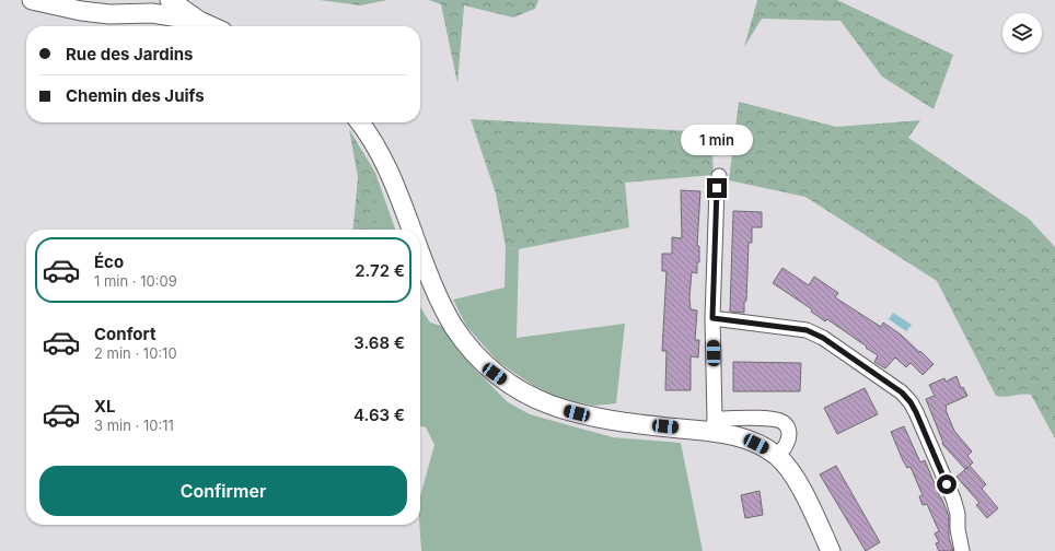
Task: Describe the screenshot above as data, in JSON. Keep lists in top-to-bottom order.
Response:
{
  "page": {
    "banner": ["Rue des Jardins", "Chemin des Juifs"],
    "bubble": "1 min",
    "list": [
      {
        "name": "Éco",
        "note": "1 min · 10:09",
        "value": "2.72 €"
      },
      {
        "name": "Confort",
        "note": "2 min · 10:10",
        "value": "3.68 €"
      },
      {
        "name": "XL",
        "note": "3 min · 10:11",
        "value": "4.63 €"
      }
    ],
    "buttons": "Confirmer"
  }
}
